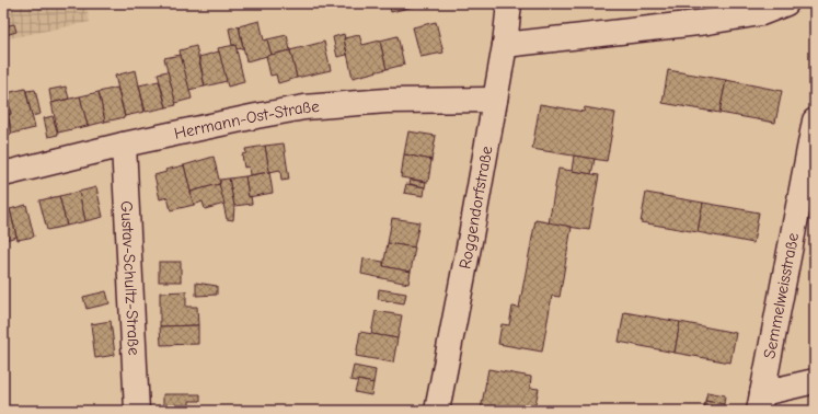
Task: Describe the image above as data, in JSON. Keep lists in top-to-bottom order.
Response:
{
  "streets": {
    "street": [
      "Hermann-Ost-Straße",
      "Roggendorfstraße",
      "Gustav-Schultz-Straße",
      "Semmelweisstraße"
    ]
  },
  "crossings": [
    ["Hermann-Ost-Straße", "Roggendorfstraße"],
    ["Hermann-Ost-Straße", "Gustav-Schultz-Straße"]
  ]
}
